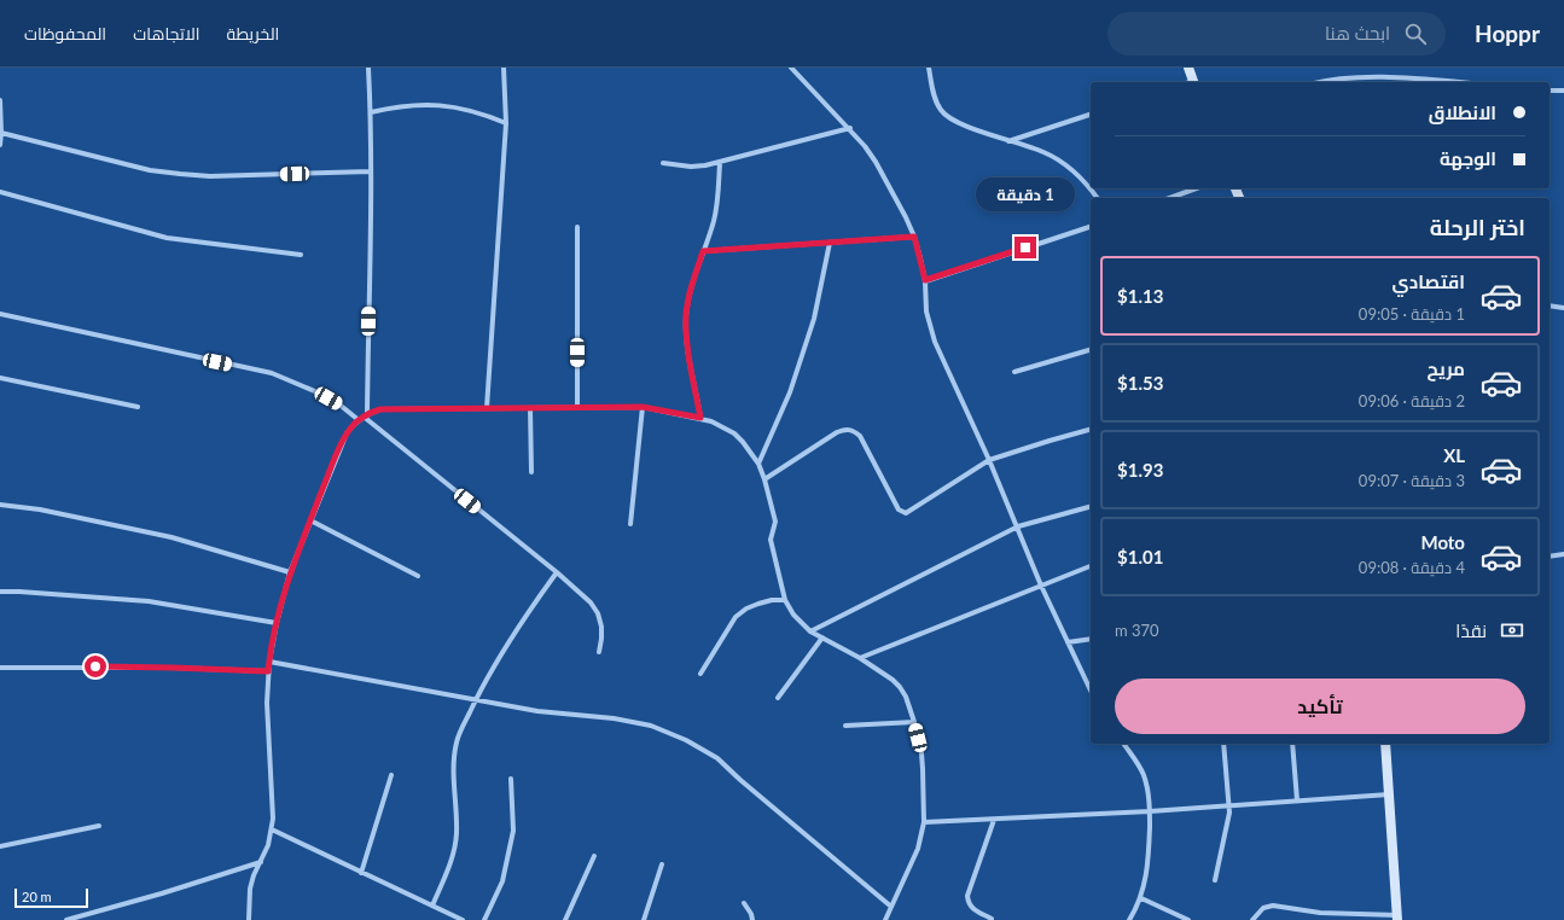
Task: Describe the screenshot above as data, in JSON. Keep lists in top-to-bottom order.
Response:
{
  "scale_bar": "20 m",
  "page": {
    "header": "Hoppr",
    "search": "ابحث هنا",
    "nav": ["الخريطة", "الاتجاهات", "المحفوظات"],
    "banner": ["الانطلاق", "الوجهة"],
    "bubble": "1 دقيقة",
    "heading": "اختر الرحلة",
    "list": [
      {
        "name": "اقتصادي",
        "note": "1 دقيقة · 09:05",
        "value": "$1.13"
      },
      {
        "name": "مريح",
        "note": "2 دقيقة · 09:06",
        "value": "$1.53"
      },
      {
        "name": "XL",
        "note": "3 دقيقة · 09:07",
        "value": "$1.93"
      },
      {
        "name": "Moto",
        "note": "4 دقيقة · 09:08",
        "value": "$1.01"
      }
    ],
    "pay": ["نقدًا", "370 m"],
    "buttons": "تأكيد",
    "scale": "20 m"
  }
}
